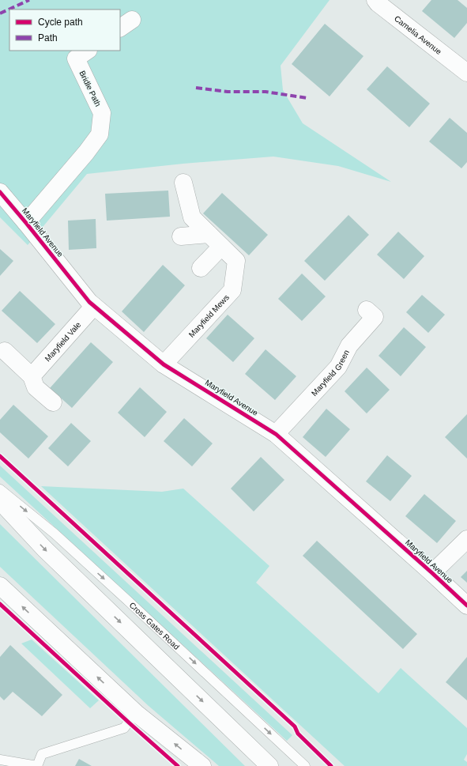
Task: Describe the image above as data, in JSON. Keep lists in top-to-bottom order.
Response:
{
  "streets": {
    "street": [
      "Camelia Avenue",
      "Bridle Path",
      "Maryfield Avenue",
      "Maryfield Mews",
      "Maryfield Vale",
      "Maryfield Green"
    ],
    "lane": ["Cross Gates Road"]
  },
  "crossings": [
    ["Bridle Path", "Maryfield Avenue"],
    ["Maryfield Avenue", "Maryfield Mews"],
    ["Maryfield Avenue", "Maryfield Vale"],
    ["Maryfield Avenue", "Maryfield Green"]
  ],
  "one_way": ["Cross Gates Road"],
  "legend": ["Cycle path", "Path"]
}
